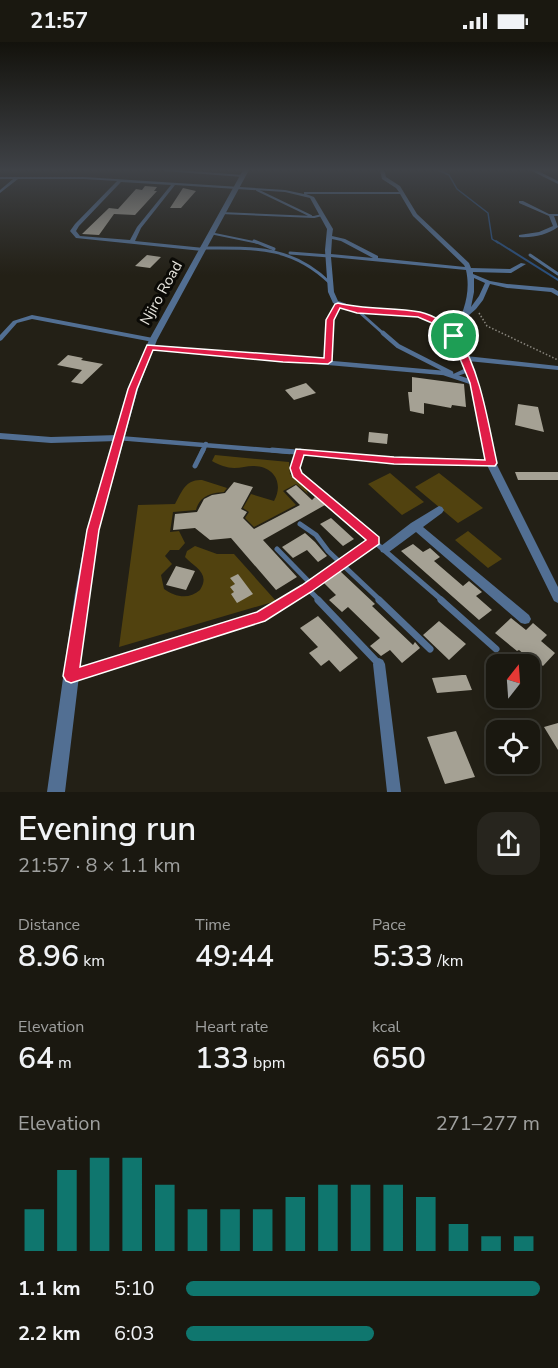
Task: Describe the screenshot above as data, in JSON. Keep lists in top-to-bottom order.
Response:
{
  "streets": {
    "street": ["Njiro Road"]
  },
  "north": "top",
  "page": {
    "status": "21:57",
    "heading": ["Evening run", "21:57 · 8 × 1.1 km"],
    "stats": [
      ["Distance", "8.96 km"],
      ["Time", "49:44"],
      ["Pace", "5:33 /km"],
      ["Elevation", "64 m"],
      ["Heart rate", "133 bpm"],
      ["kcal", "650"]
    ],
    "chart": ["Elevation", "271–277 m"],
    "list": [
      {
        "name": "1.1 km",
        "note": "5:10"
      },
      {
        "name": "2.2 km",
        "note": "6:03"
      }
    ]
  }
}
